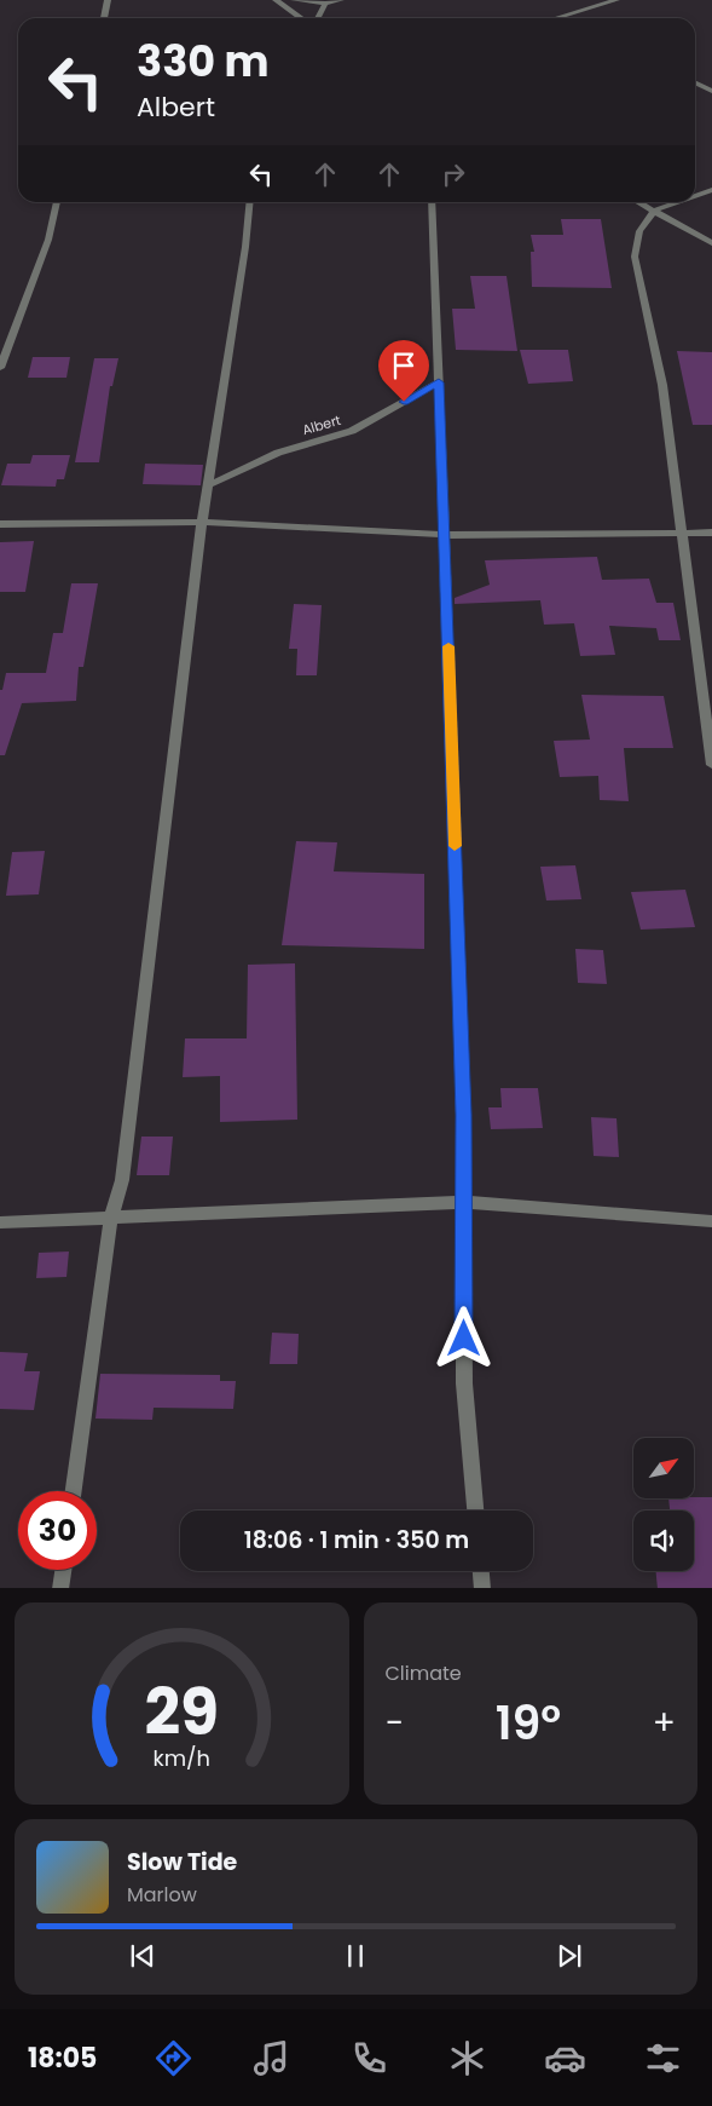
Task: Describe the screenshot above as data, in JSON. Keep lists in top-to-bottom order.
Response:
{
  "streets": {
    "street": ["Albert"]
  },
  "north": "top right",
  "page": {
    "turn": ["330 m", "Albert"],
    "limit": "30",
    "trip": "18:06 · 1 min · 350 m",
    "tile": "Climate",
    "heat": ["−", "19°", "+"],
    "song": ["Slow Tide", "Marlow"],
    "tabs": "18:05",
    "gauge": ["29", "km/h"]
  }
}
